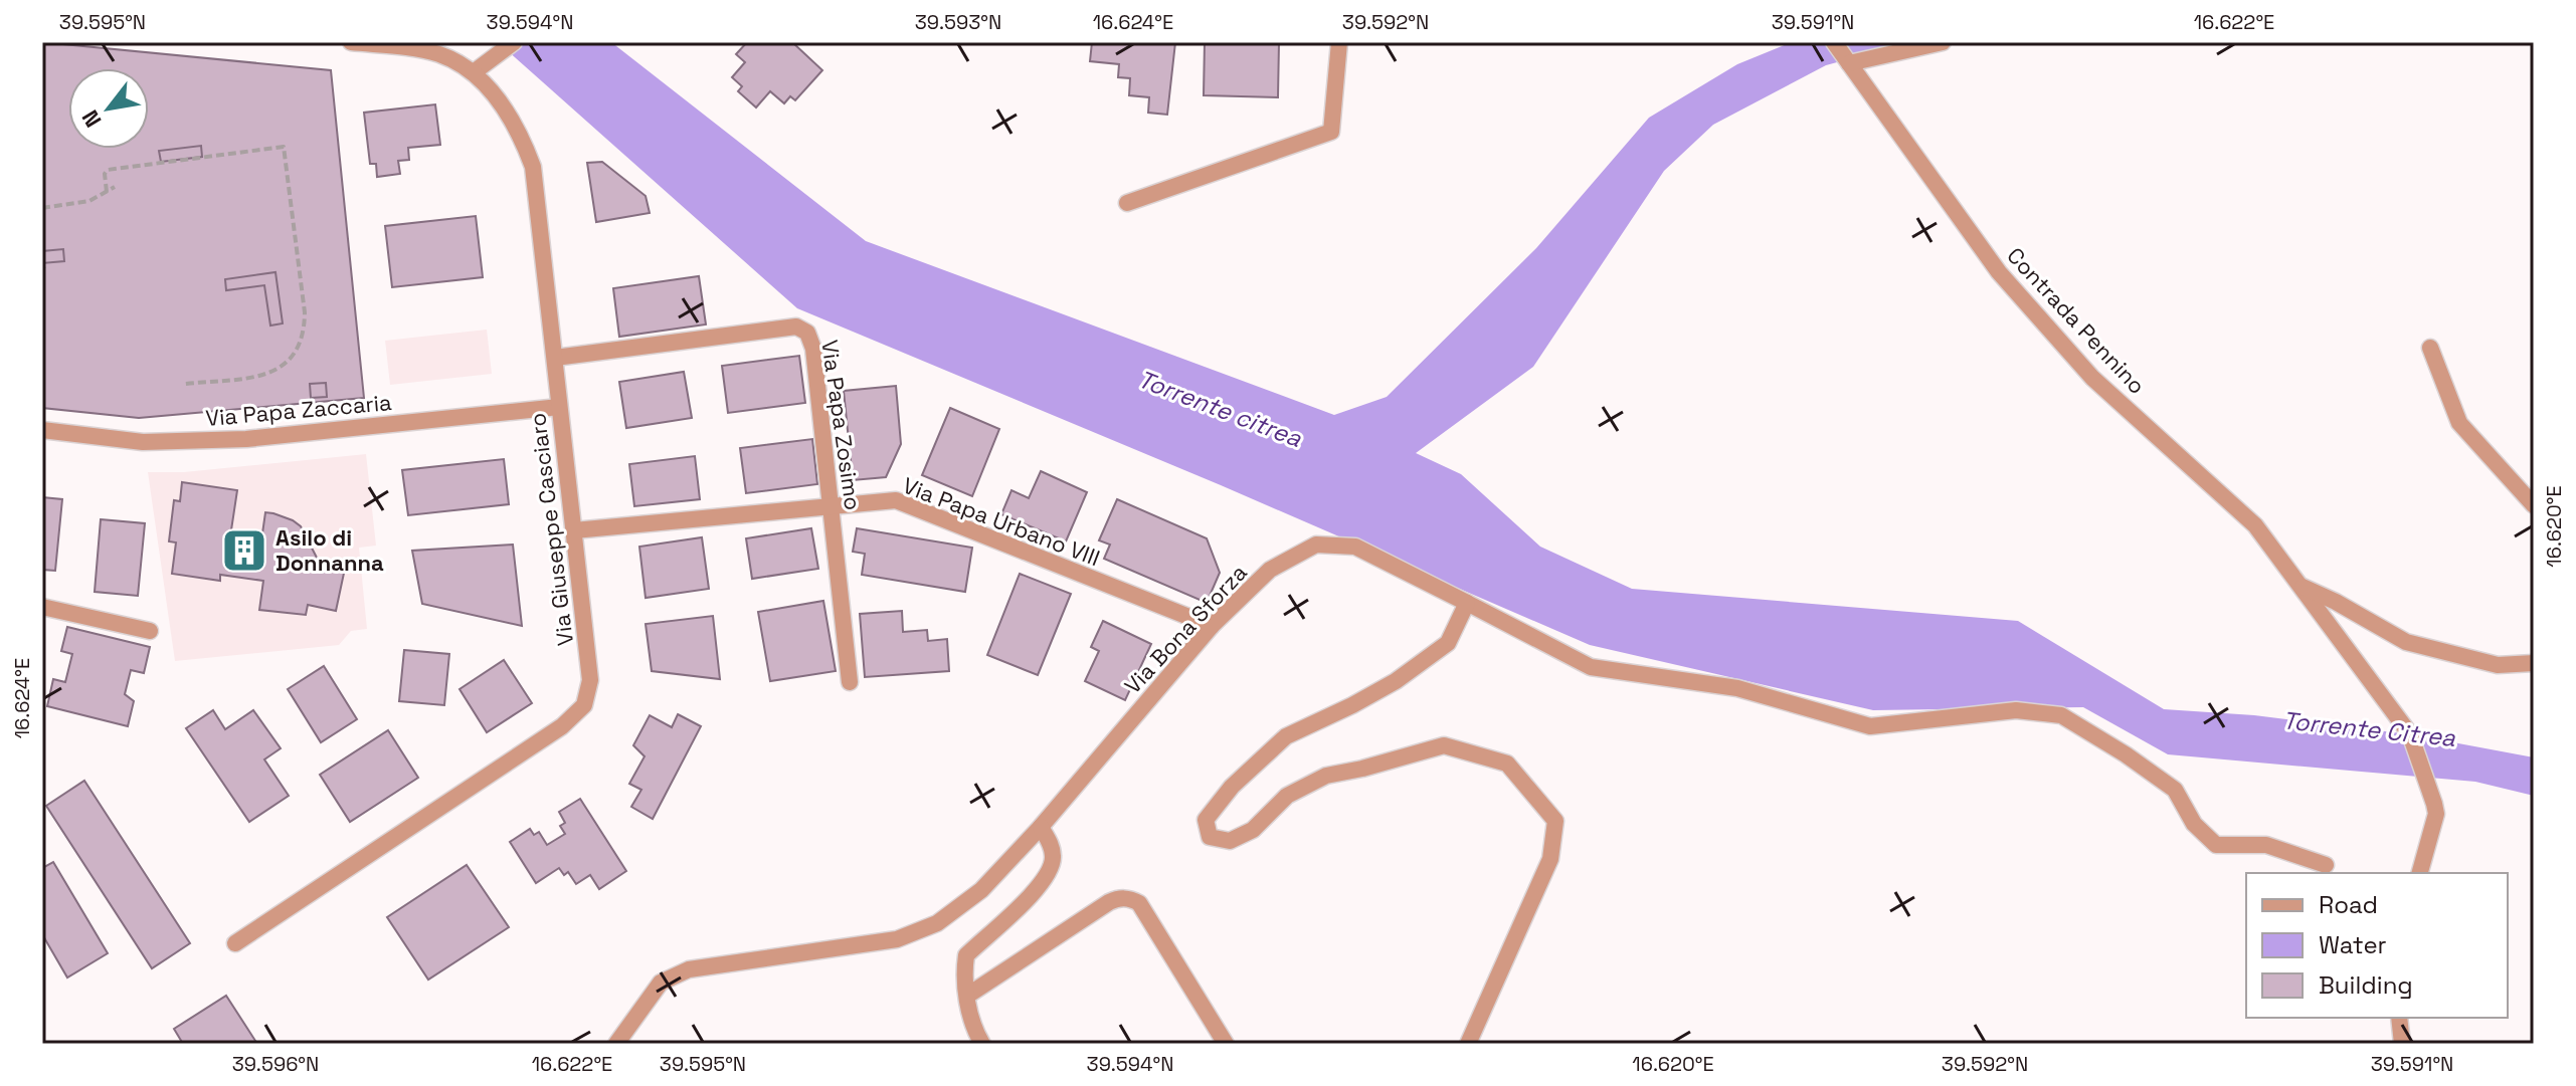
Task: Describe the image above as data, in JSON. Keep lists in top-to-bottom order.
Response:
{
  "streets": {
    "street": [
      "Contrada Pennino",
      "Via Papa Zaccaria",
      "Via Papa Zosimo",
      "Via Papa Urbano VIII",
      "Via Giuseppe Casciaro",
      "Via Bona Sforza"
    ]
  },
  "crossings": [
    ["Via Papa Zaccaria", "Via Giuseppe Casciaro"],
    ["Via Papa Zosimo", "Via Papa Urbano VIII"],
    ["Via Papa Zosimo", "Via Giuseppe Casciaro"],
    ["Via Papa Urbano VIII", "Via Giuseppe Casciaro"],
    ["Via Papa Urbano VIII", "Via Bona Sforza"]
  ],
  "water": ["Torrente citrea", "Torrente Citrea"],
  "places": {
    "building": ["Asilo di Donnanna"]
  },
  "legend": ["Road", "Water", "Building"],
  "north": "bottom left",
  "coordinates": [
    "39.595°N",
    "39.594°N",
    "39.593°N",
    "16.624°E",
    "39.592°N",
    "39.591°N",
    "16.622°E",
    "16.620°E",
    "39.596°N"
  ]
}
